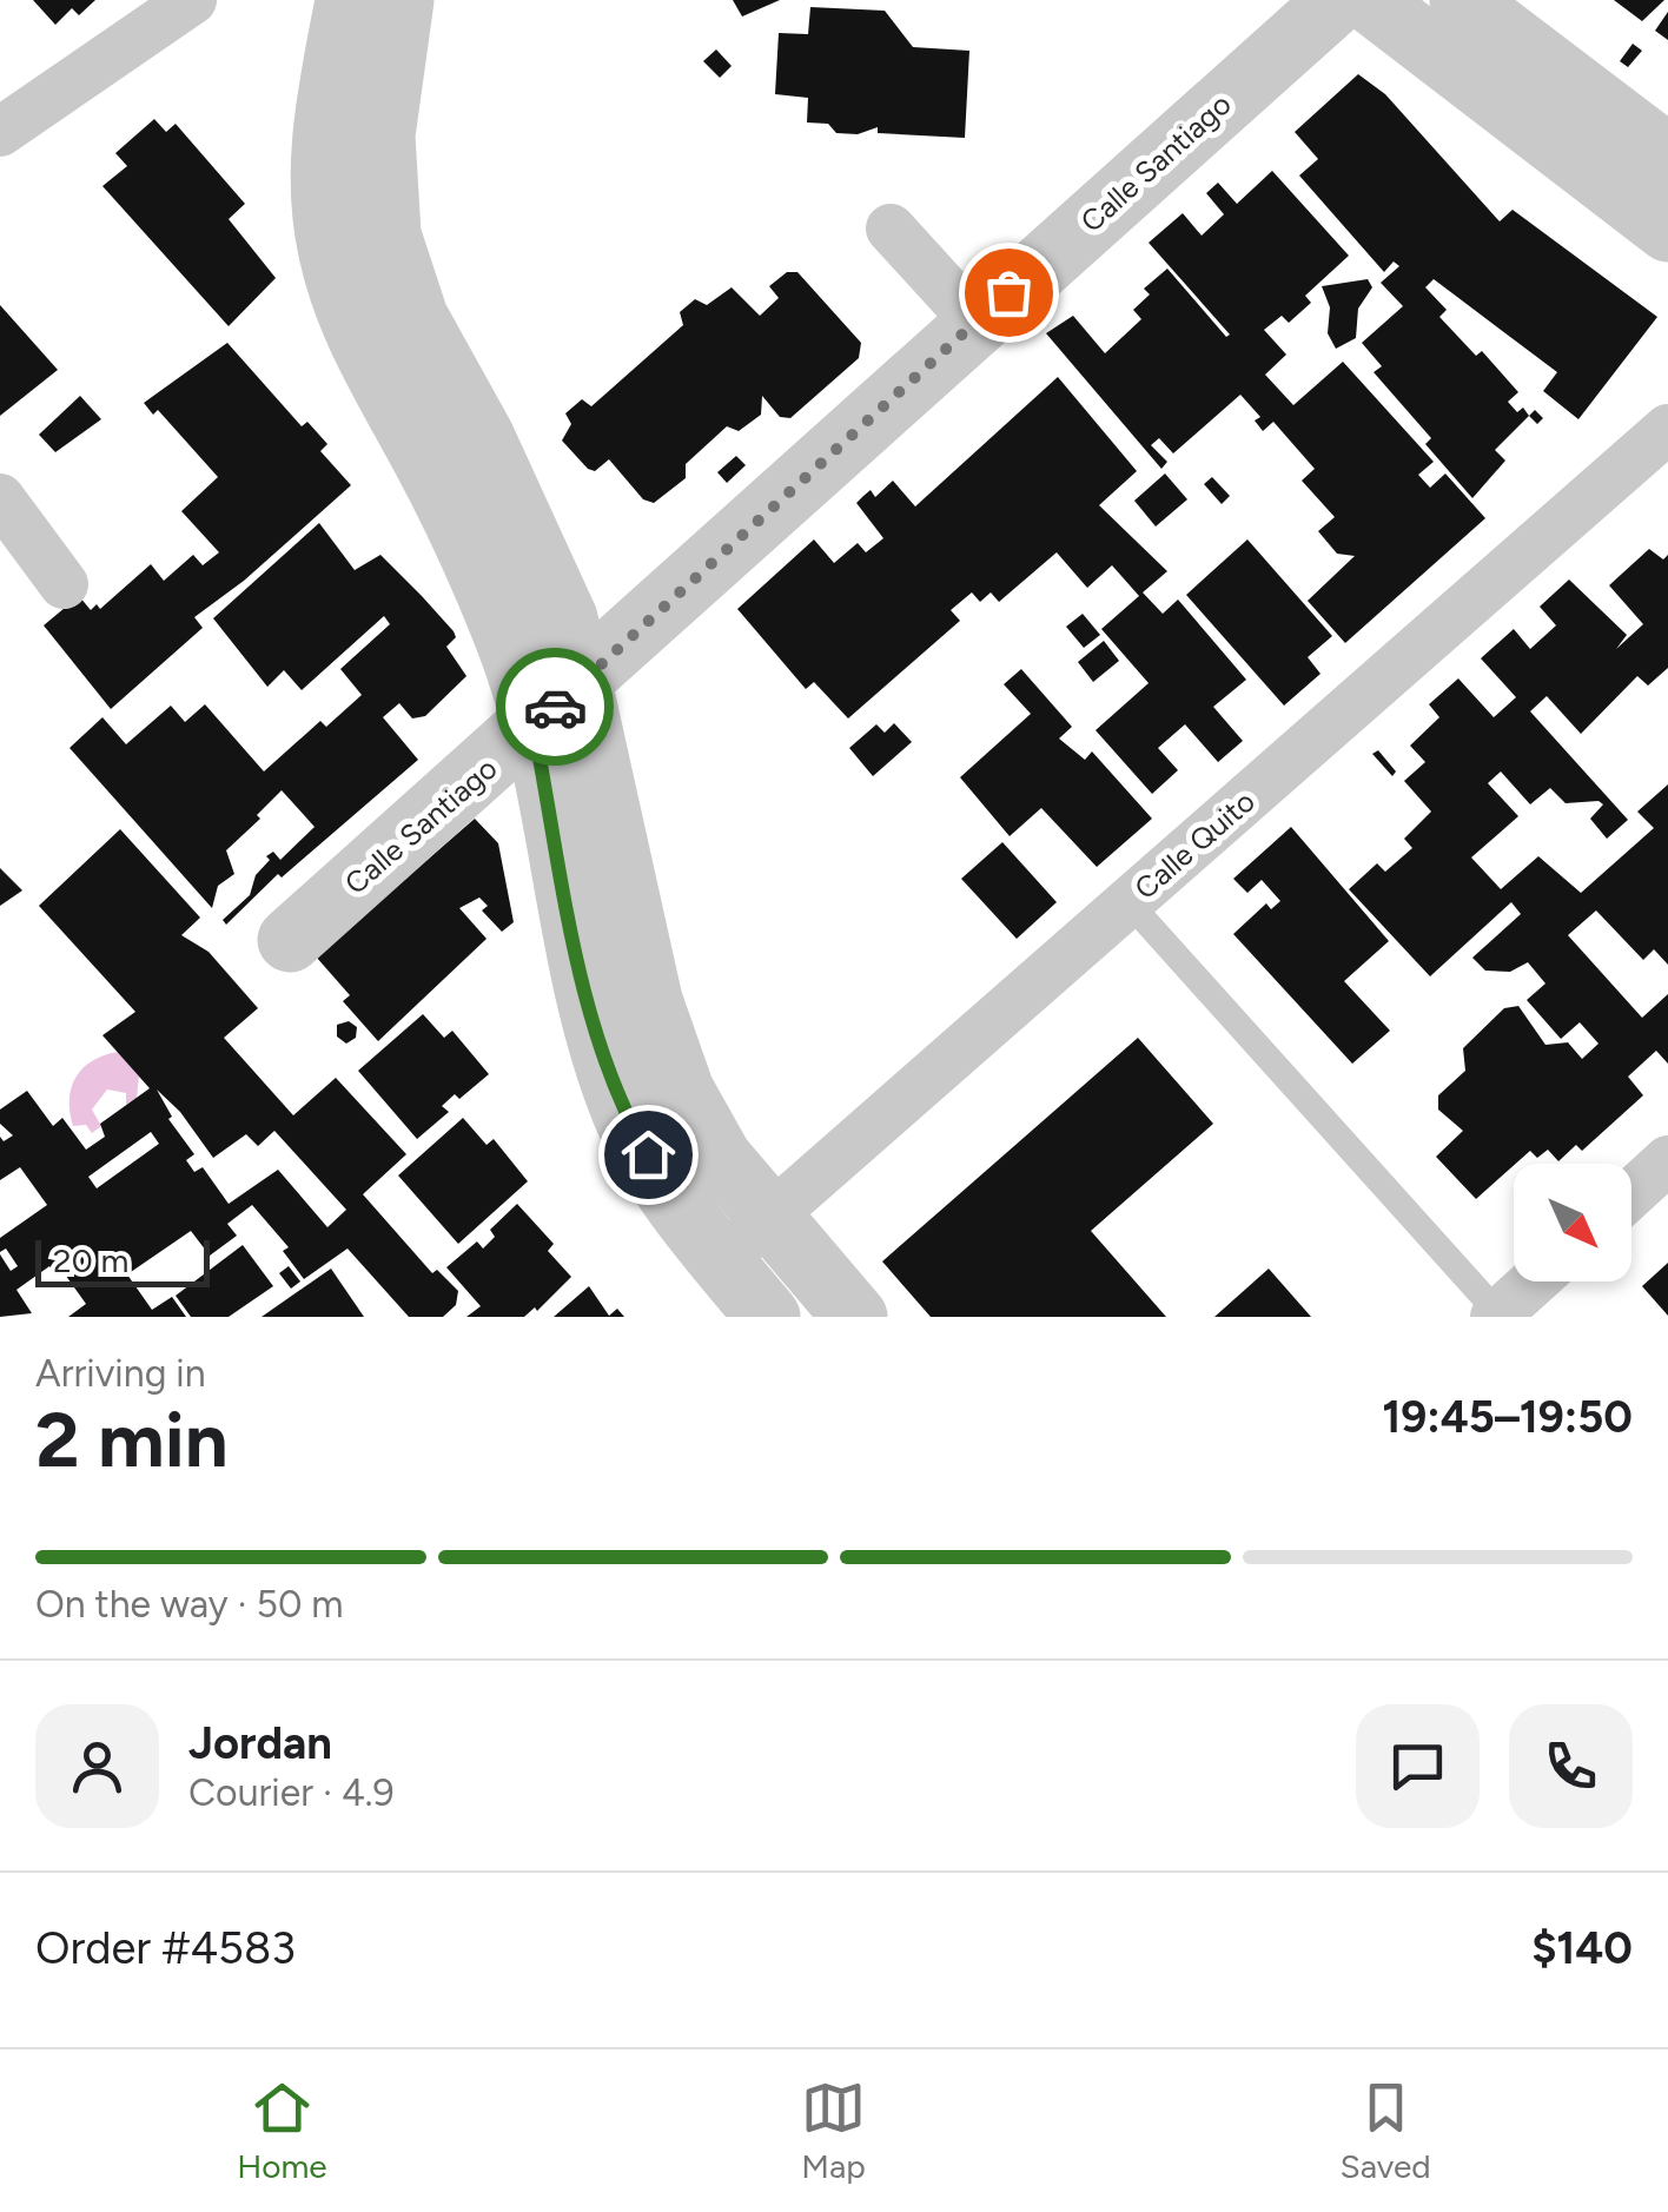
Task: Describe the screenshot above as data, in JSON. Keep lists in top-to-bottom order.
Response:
{
  "streets": {
    "street": ["Calle Santiago", "Calle Quito"]
  },
  "scale_bar": "20 m",
  "north": "bottom right",
  "page": {
    "scale": "20 m",
    "heading": ["2 min", "Arriving in", "19:45–19:50"],
    "panel": [
      "Jordan",
      "Courier · 4.9",
      "Order #4583",
      "$140"
    ],
    "bar": "On the way · 50 m",
    "tabs": ["Home", "Map", "Saved"]
  }
}
